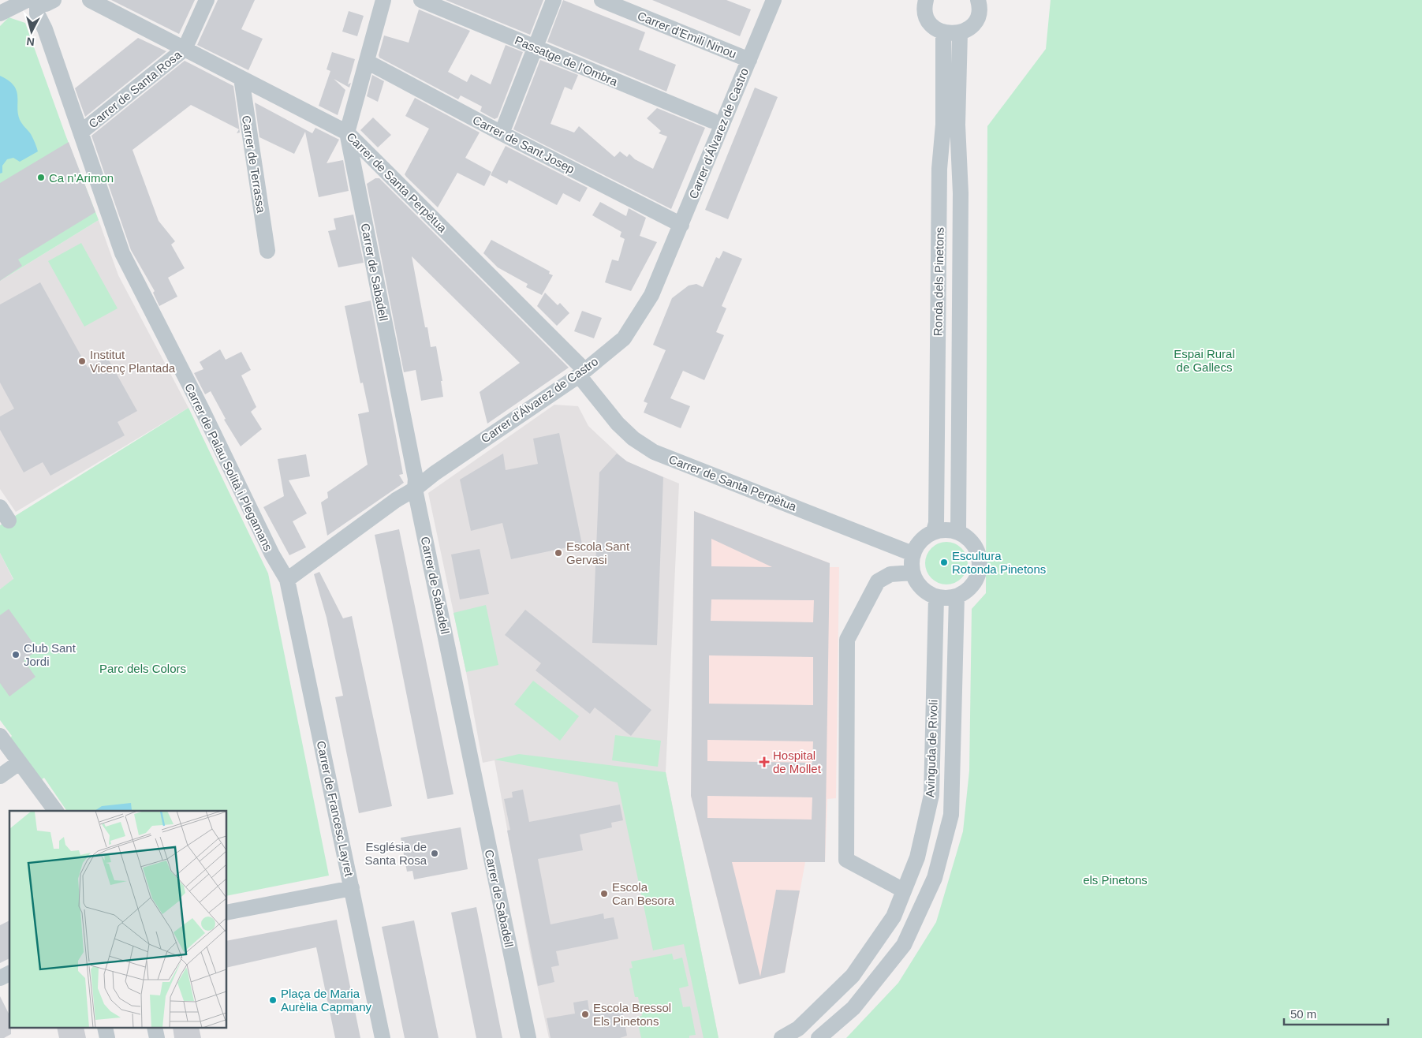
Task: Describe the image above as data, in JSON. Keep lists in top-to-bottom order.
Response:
{
  "streets": {
    "street": [
      "Carrer d'Emili Ninou",
      "Passatge de l'Ombra",
      "Carrer de Santa Rosa",
      "Carrer d'Álvarez de Castro",
      "Carrer de Sant Josep",
      "Carrer de Terrassa",
      "Carrer de Santa Perpètua",
      "Carrer de Sabadell",
      "Ronda dels Pinetons",
      "Carrer de Palau Solità i Plegamans",
      "Avinguda de Rivoli",
      "Carrer de Francesc Layret"
    ]
  },
  "crossings": [
    ["Carrer d'Emili Ninou", "Carrer d'Álvarez de Castro"],
    ["Carrer de Santa Rosa", "Carrer de Santa Perpètua"],
    ["Carrer de Santa Rosa", "Carrer de Palau Solità i Plegamans"],
    ["Carrer d'Álvarez de Castro", "Carrer de Sant Josep"],
    ["Carrer d'Álvarez de Castro", "Carrer de Santa Perpètua"],
    ["Carrer d'Álvarez de Castro", "Carrer de Sabadell"],
    ["Carrer d'Álvarez de Castro", "Carrer de Palau Solità i Plegamans"],
    ["Carrer d'Álvarez de Castro", "Carrer de Francesc Layret"],
    ["Carrer de Terrassa", "Carrer de Santa Perpètua"],
    ["Carrer de Santa Perpètua", "Carrer de Sabadell"],
    ["Carrer de Santa Perpètua", "Ronda dels Pinetons"],
    ["Carrer de Santa Perpètua", "Avinguda de Rivoli"],
    ["Ronda dels Pinetons", "Avinguda de Rivoli"],
    ["Carrer de Palau Solità i Plegamans", "Carrer de Francesc Layret"]
  ],
  "parks": ["Espai Rural de Gallecs", "Parc dels Colors", "els Pinetons"],
  "places": {
    "other": [
      "Ca n'Arimon",
      "Institut Vicenç Plantada",
      "Escola Sant Gervasi",
      "Escultura Rotonda Pinetons",
      "Club Sant Jordi",
      "Església de Santa Rosa",
      "Escola Can Besora",
      "Plaça de Maria Aurèlia Capmany",
      "Escola Bressol Els Pinetons"
    ],
    "health": ["Hospital de Mollet"]
  },
  "scale_bar": "50 m",
  "north": "bottom"
}
